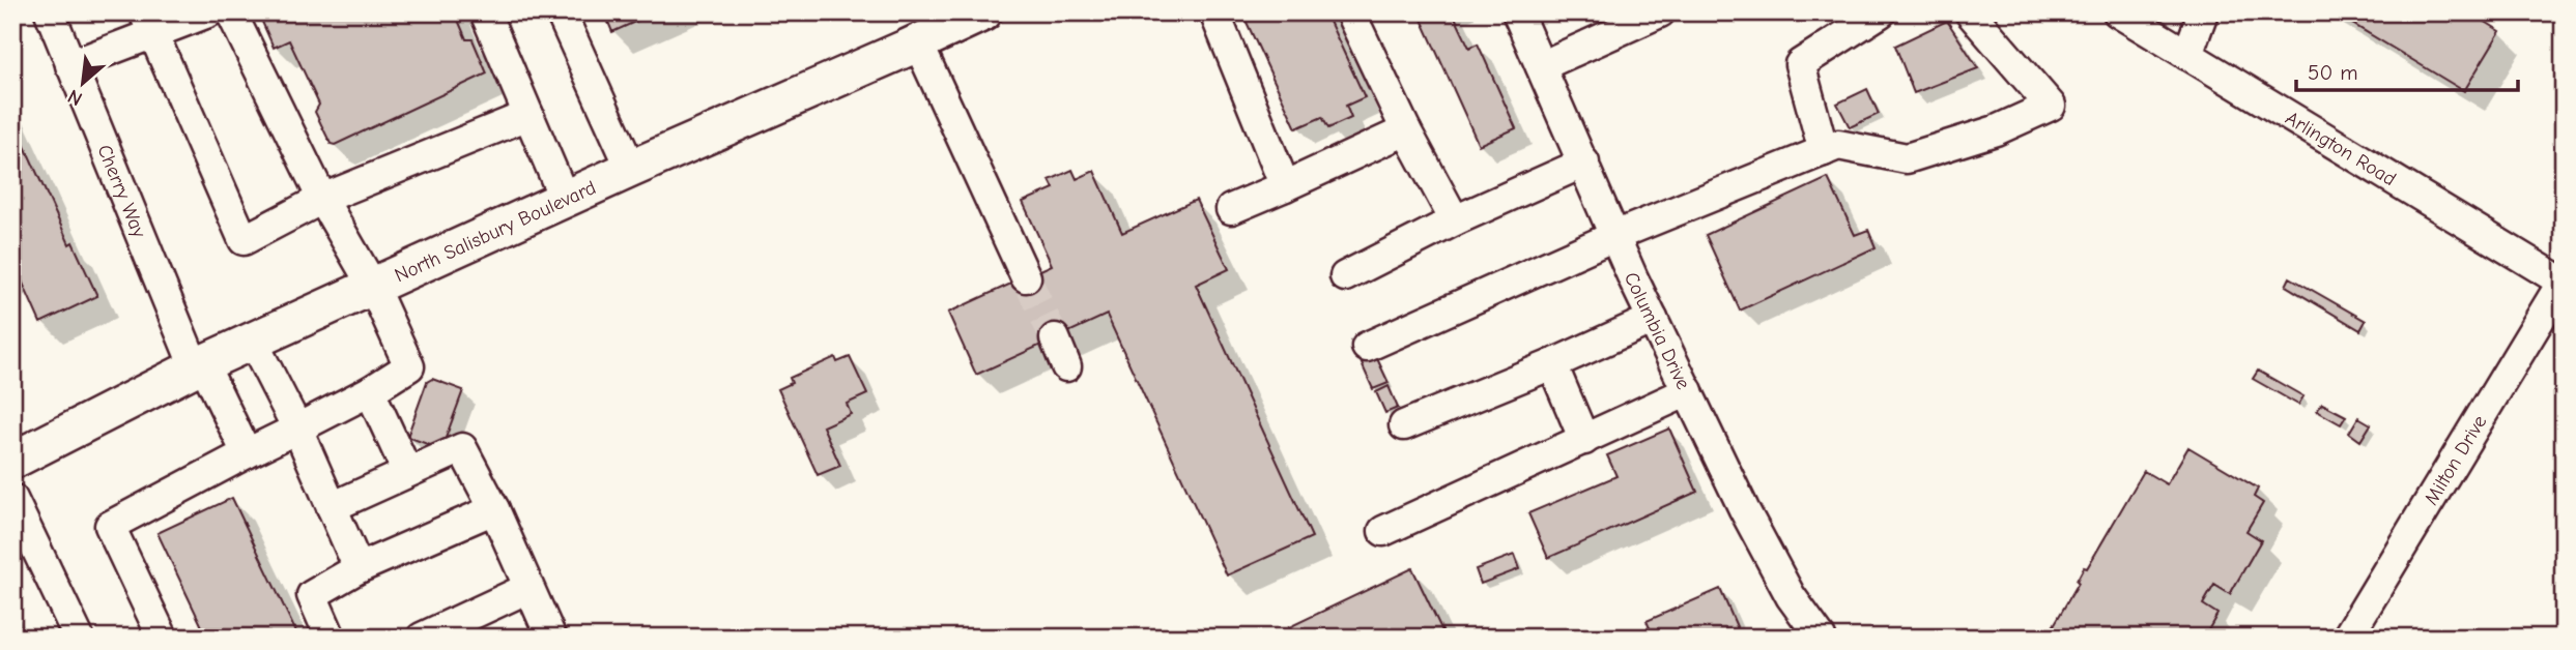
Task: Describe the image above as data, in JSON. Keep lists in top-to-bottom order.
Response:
{
  "streets": {
    "main road": ["North Salisbury Boulevard"],
    "street": [
      "Arlington Road",
      "Cherry Way",
      "Columbia Drive",
      "Milton Drive"
    ]
  },
  "crossings": [
    ["Arlington Road", "Milton Drive"],
    ["Cherry Way", "North Salisbury Boulevard"]
  ],
  "scale_bar": "50 m",
  "north": "bottom left"
}
